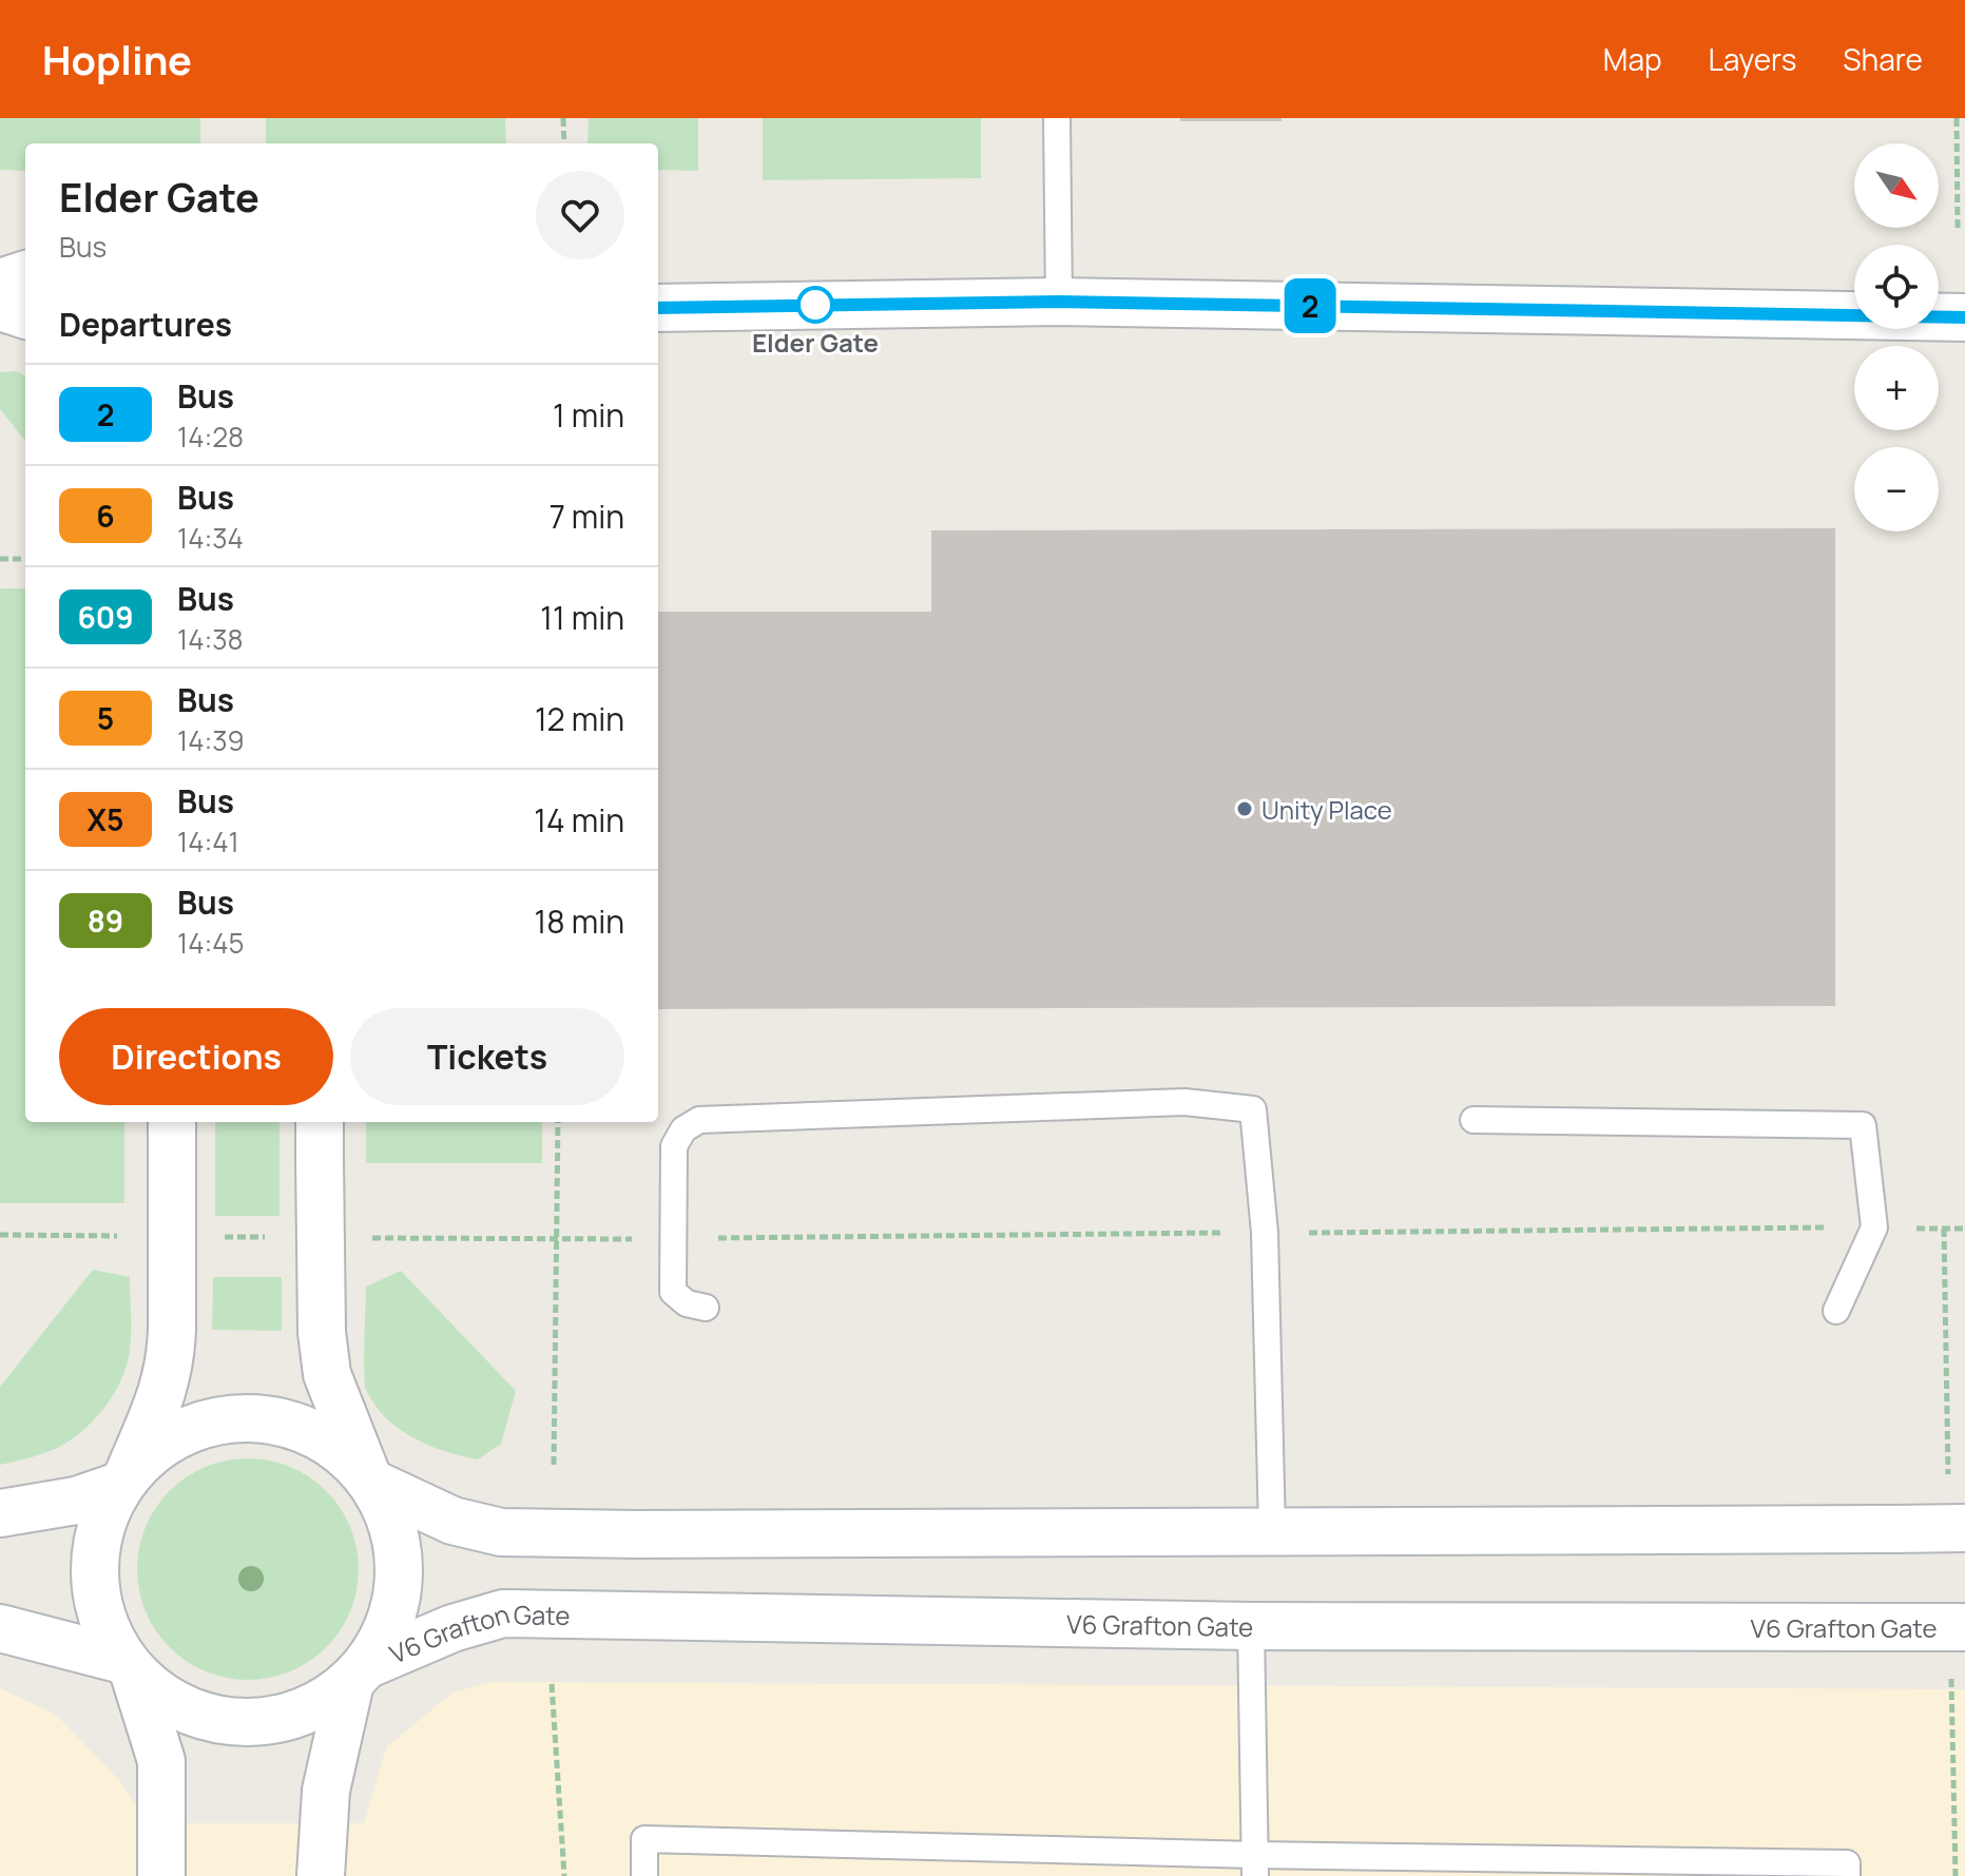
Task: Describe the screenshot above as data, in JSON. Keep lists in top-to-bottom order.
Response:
{
  "streets": {
    "street": ["V6 Grafton Gate"]
  },
  "places": ["Elder Gate", "Unity Place"],
  "lines": ["bus line 2"],
  "north": "bottom right",
  "page": {
    "header": "Hopline",
    "nav": ["Map", "Layers", "Share"],
    "on_map": "2",
    "map_buttons": ["+", "−"],
    "heading": [
      ["Elder Gate", "Bus"],
      "Departures"
    ],
    "list": [
      {
        "mark": "2",
        "name": "Bus",
        "note": "14:28",
        "value": "1 min"
      },
      {
        "mark": "6",
        "name": "Bus",
        "note": "14:34",
        "value": "7 min"
      },
      {
        "mark": "609",
        "name": "Bus",
        "note": "14:38",
        "value": "11 min"
      },
      {
        "mark": "5",
        "name": "Bus",
        "note": "14:39",
        "value": "12 min"
      },
      {
        "mark": "X5",
        "name": "Bus",
        "note": "14:41",
        "value": "14 min"
      },
      {
        "mark": "89",
        "name": "Bus",
        "note": "14:45",
        "value": "18 min"
      }
    ],
    "buttons": ["Directions", "Tickets"]
  }
}
